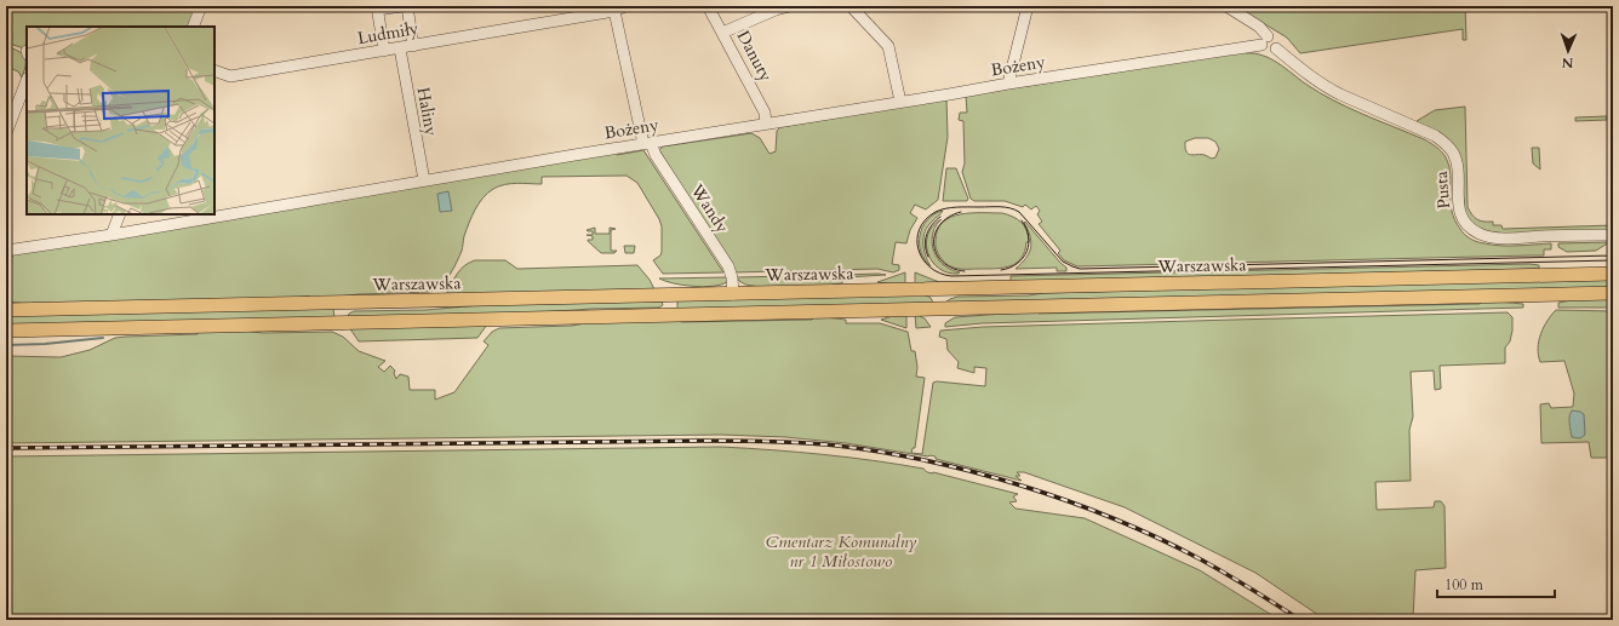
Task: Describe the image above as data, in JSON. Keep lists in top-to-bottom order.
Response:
{
  "streets": {
    "main road": ["Warszawska"],
    "street": [
      "Ludmiły",
      "Danuty",
      "Bożeny",
      "Haliny",
      "Pusta",
      "Wandy"
    ]
  },
  "crossings": [
    ["Ludmiły", "Haliny"],
    ["Ludmiły", "Wandy"],
    ["Danuty", "Bożeny"],
    ["Bożeny", "Haliny"],
    ["Bożeny", "Pusta"],
    ["Bożeny", "Wandy"],
    ["Wandy", "Warszawska"]
  ],
  "parks": ["Cmentarz Komunalny nr 1 Miłostowo"],
  "scale_bar": "100 m",
  "north": "bottom"
}
